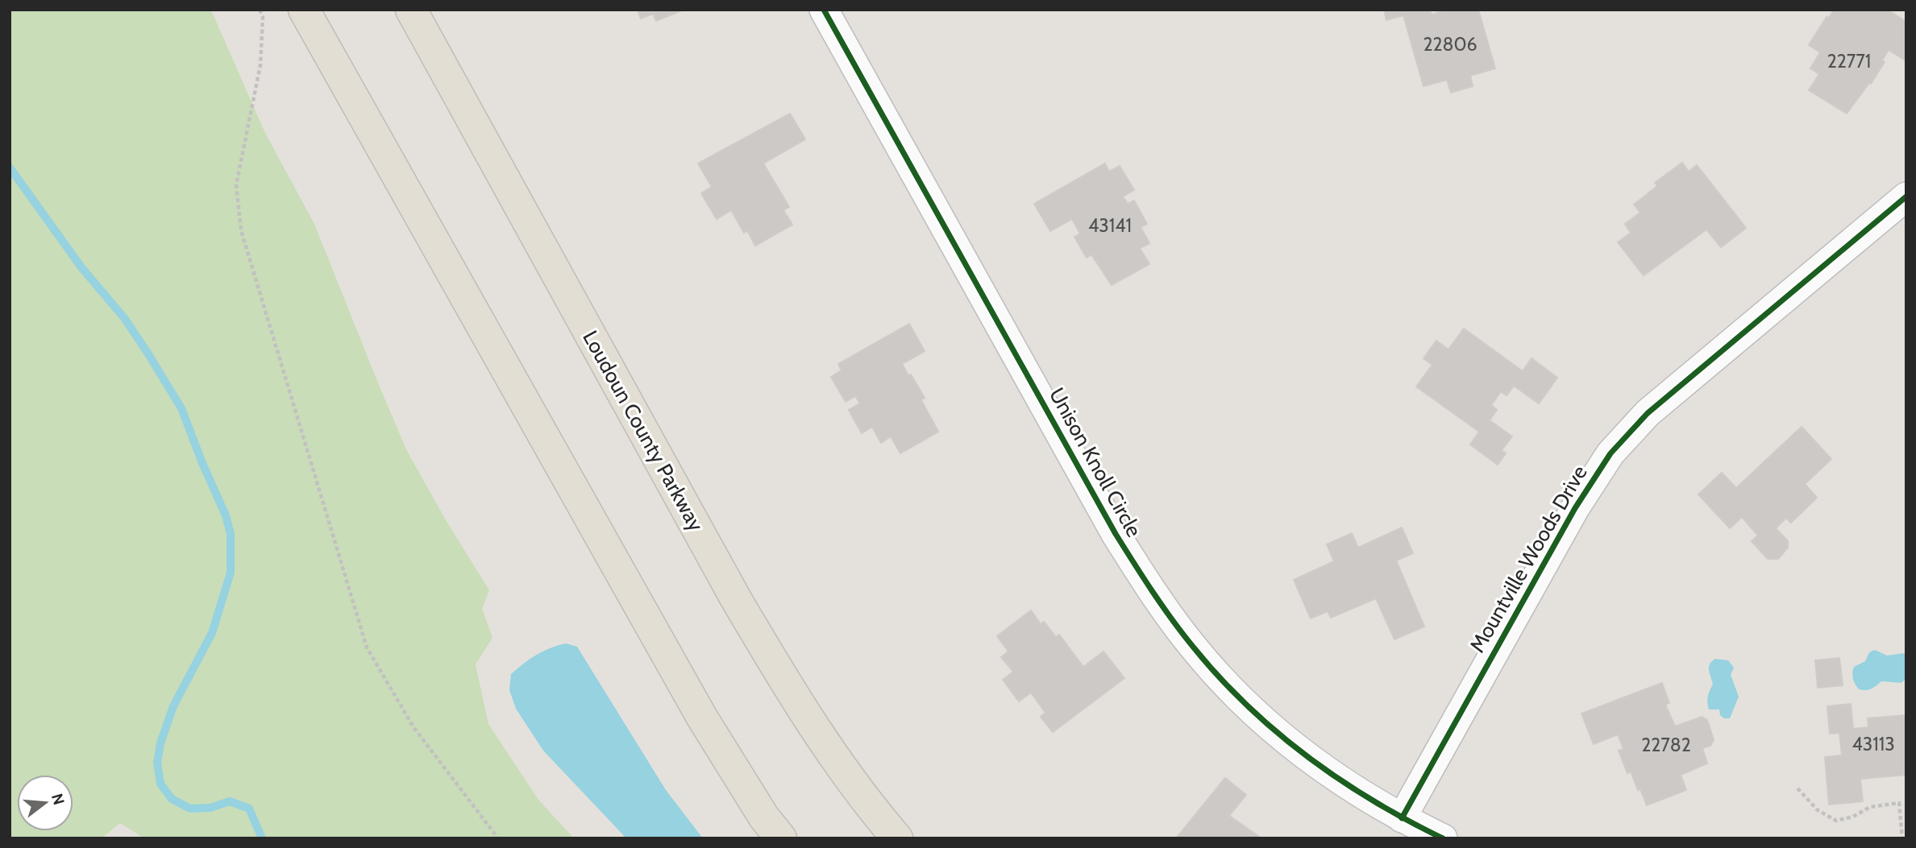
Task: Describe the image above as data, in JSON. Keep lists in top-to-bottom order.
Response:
{
  "streets": {
    "main road": ["Loudoun County Parkway"],
    "street": ["Unison Knoll Circle", "Mountville Woods Drive"]
  },
  "crossings": [
    ["Unison Knoll Circle", "Mountville Woods Drive"]
  ],
  "house_numbers": [
    "22806",
    "22771",
    "43141",
    "43113",
    "22782"
  ],
  "north": "right"
}
